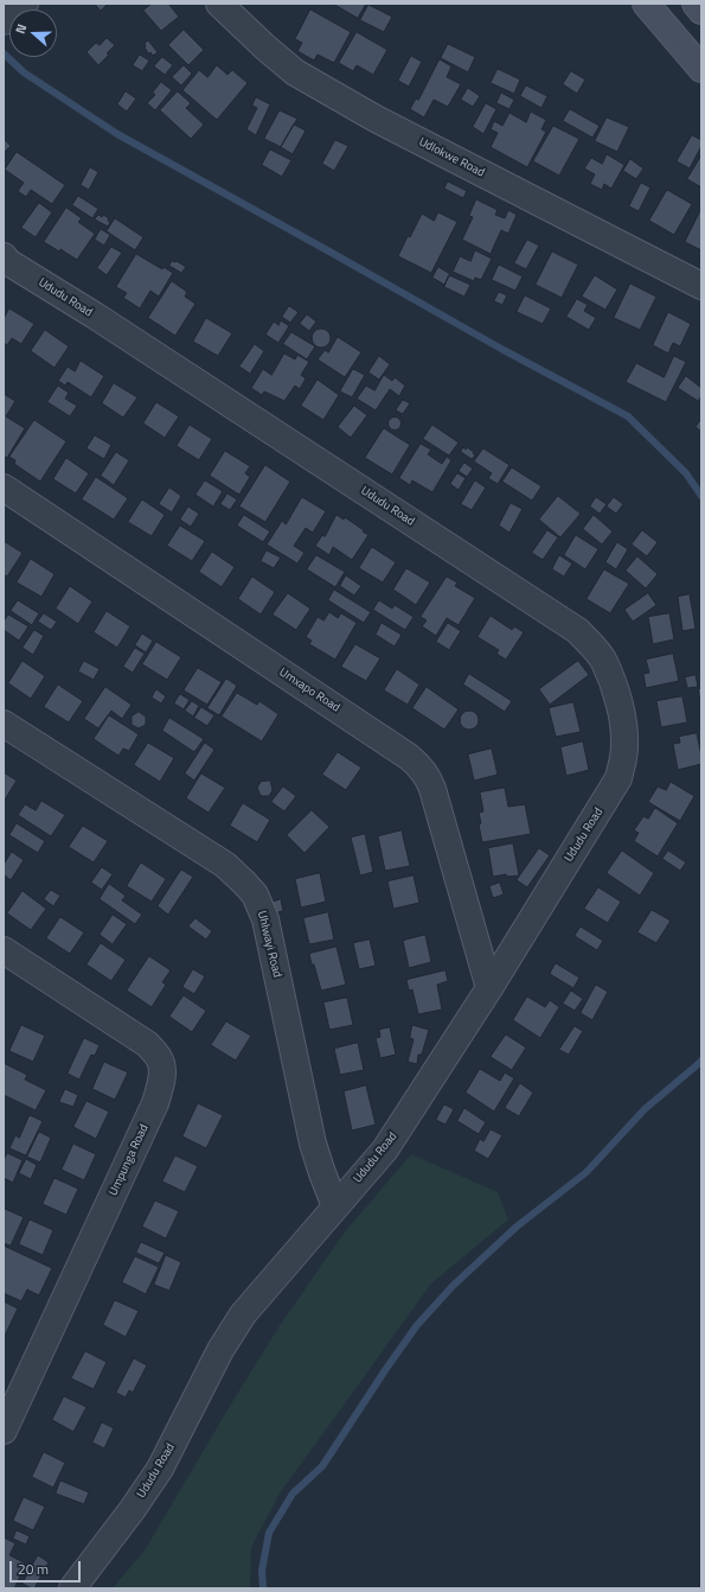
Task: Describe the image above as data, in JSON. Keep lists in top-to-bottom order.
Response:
{
  "streets": {
    "street": [
      "Udlokwe Road",
      "Ududu Road",
      "Umxapo Road",
      "Uhlwayi Road",
      "Umpunga Road"
    ]
  },
  "crossings": [
    ["Ududu Road", "Umxapo Road"],
    ["Ududu Road", "Uhlwayi Road"]
  ],
  "scale_bar": "20 m",
  "north": "left"
}
